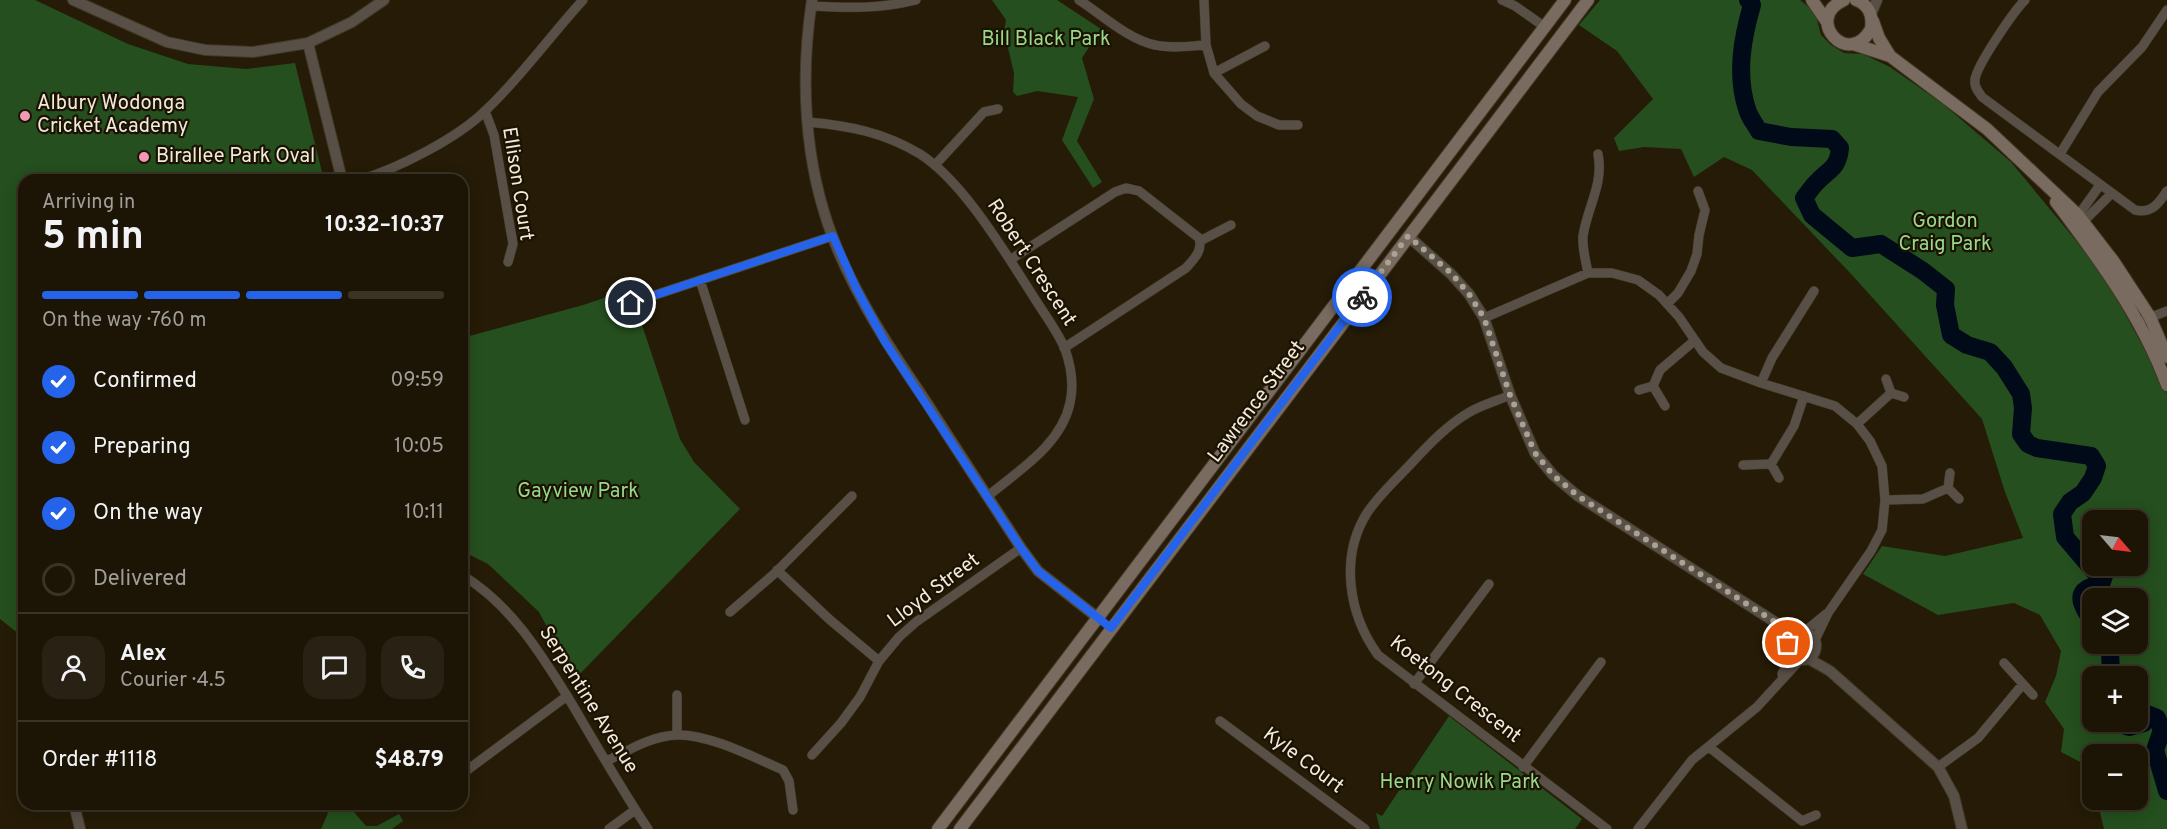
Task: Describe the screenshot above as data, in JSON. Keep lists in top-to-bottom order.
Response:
{
  "streets": {
    "main road": ["Lawrence Street"],
    "street": [
      "Ellison Court",
      "Robert Crescent",
      "Lloyd Street",
      "Koetong Crescent",
      "Serpentine Avenue",
      "Kyle Court"
    ]
  },
  "parks": [
    "Bill Black Park",
    "Gordon Craig Park",
    "Gayview Park",
    "Henry Nowik Park"
  ],
  "places": ["Albury Wodonga Cricket Academy", "Birallee Park Oval"],
  "north": "bottom right",
  "page": {
    "heading": ["5 min", "Arriving in", "10:32–10:37"],
    "panel": [
      "Alex",
      "Courier · 4.5",
      "Order #1118",
      "$48.79"
    ],
    "bar": "On the way · 760 m",
    "list": [
      ["Confirmed", "09:59"],
      ["Preparing", "10:05"],
      ["On the way", "10:11"],
      "Delivered"
    ],
    "map_buttons": ["+", "−"]
  }
}
